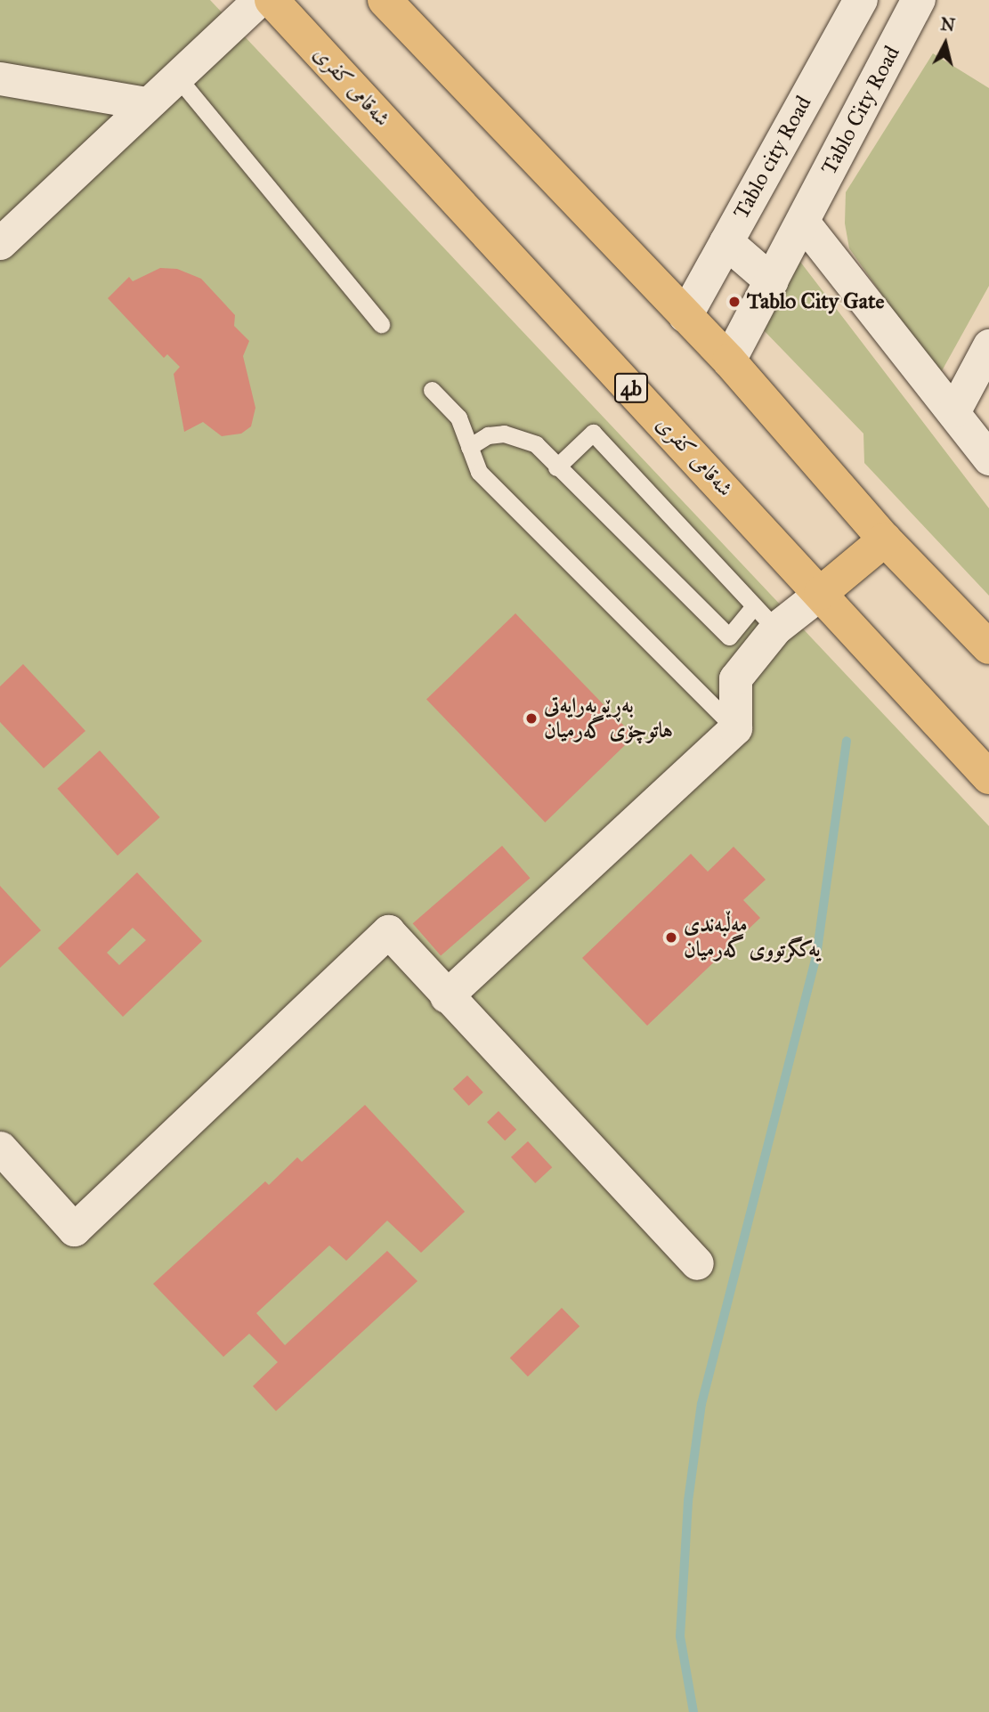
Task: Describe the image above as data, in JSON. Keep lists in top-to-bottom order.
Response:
{
  "streets": {
    "highway": ["شەقامی کفری", "4b"],
    "street": ["Tablo City Road", "Tablo city Road"]
  },
  "places": ["Tablo City Gate", "بەڕێوبەرایەتی هاتوچۆی گەرمیان", "مەڵبەندی یەکگرتووی گەرمیان"],
  "north": "top"
}
